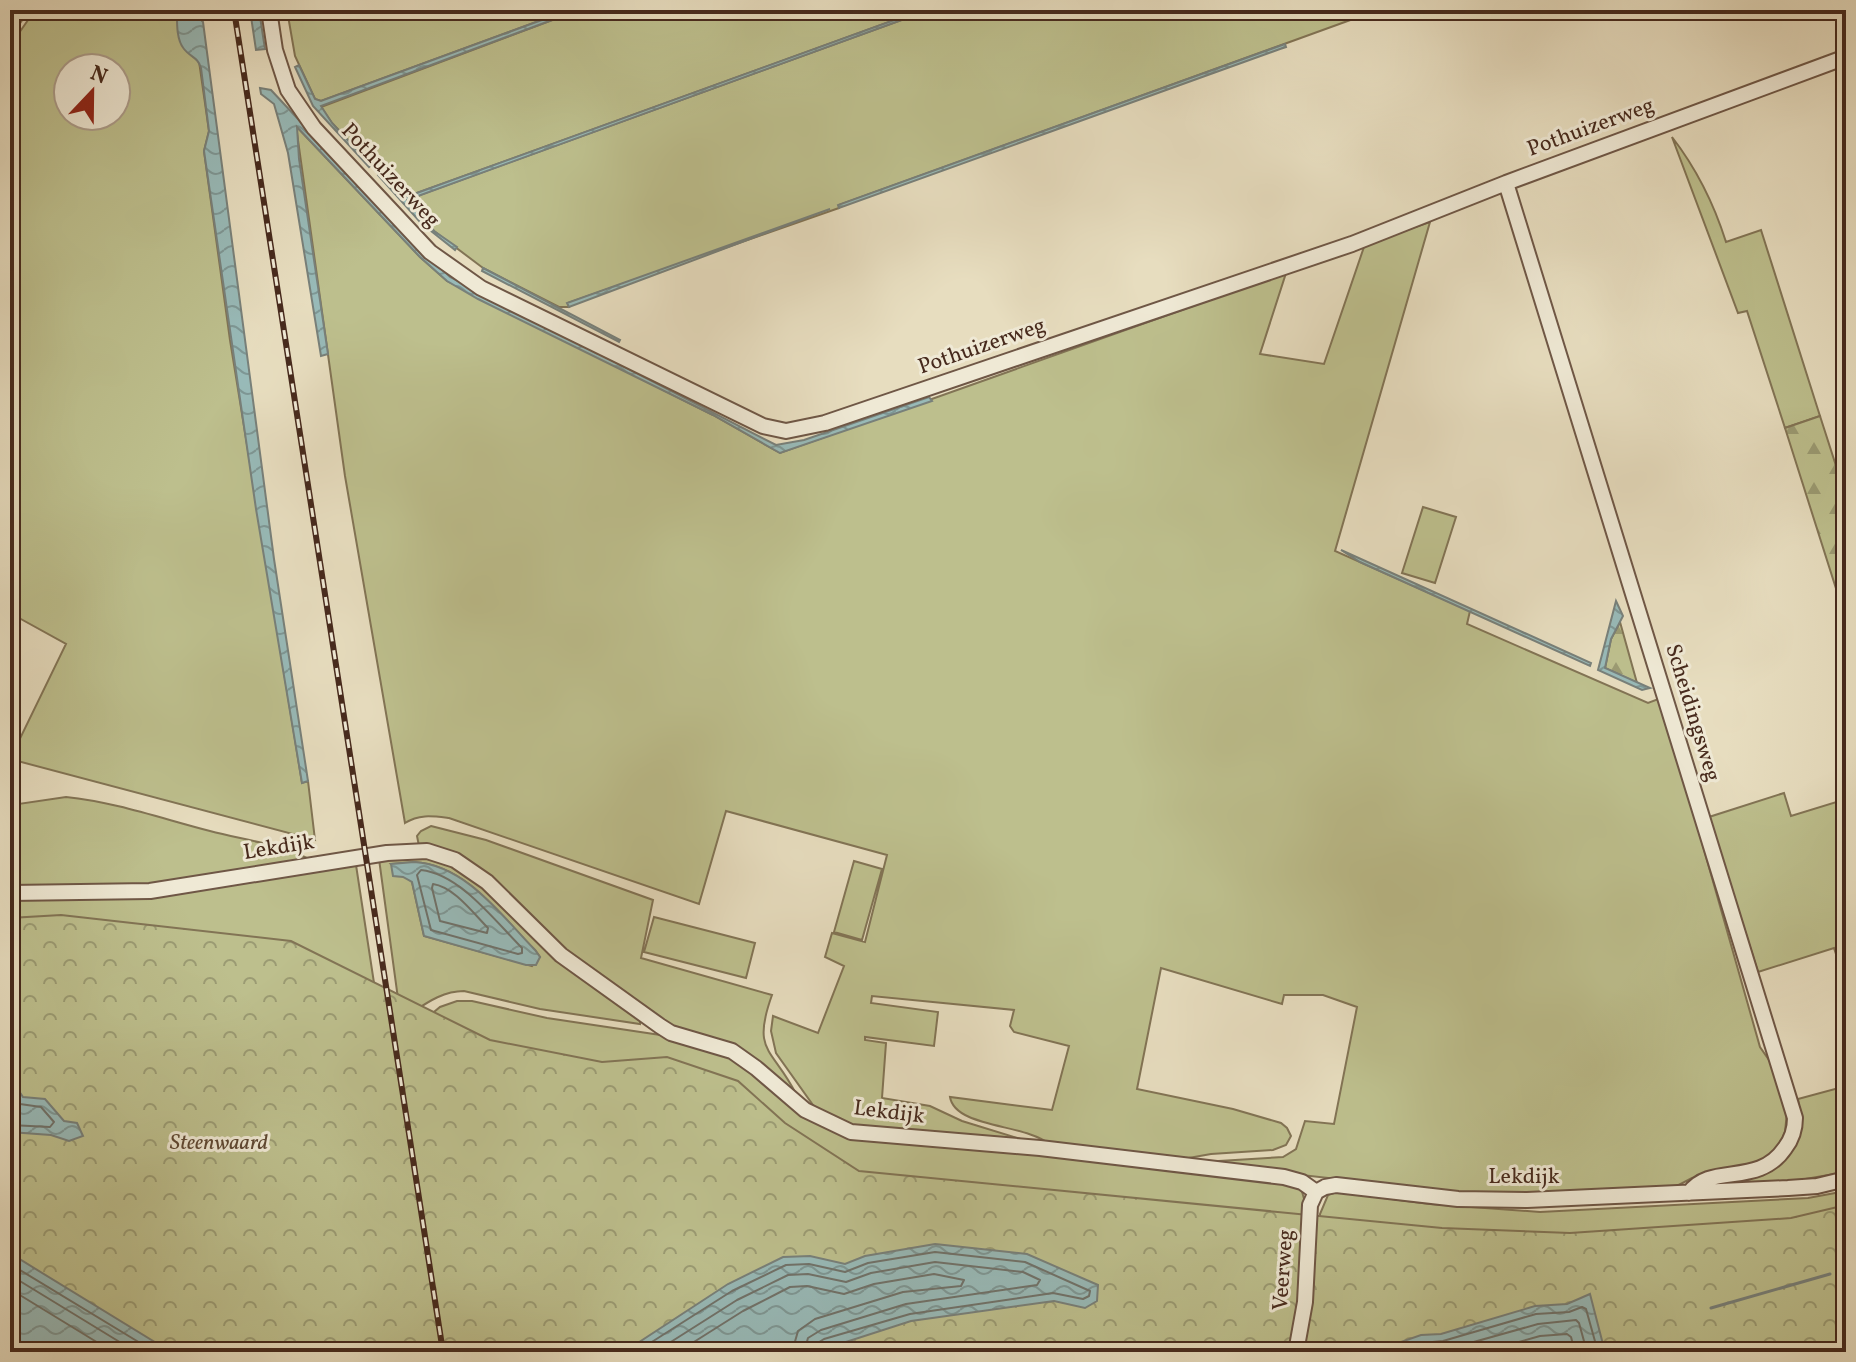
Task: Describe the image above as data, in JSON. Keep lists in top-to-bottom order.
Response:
{
  "streets": {
    "street": [
      "Pothuizerweg",
      "Scheidingsweg",
      "Lekdijk",
      "Veerweg"
    ]
  },
  "crossings": [
    ["Pothuizerweg", "Scheidingsweg"],
    ["Scheidingsweg", "Lekdijk"],
    ["Lekdijk", "Veerweg"]
  ],
  "parks": ["Steenwaard"],
  "north": "top"
}
